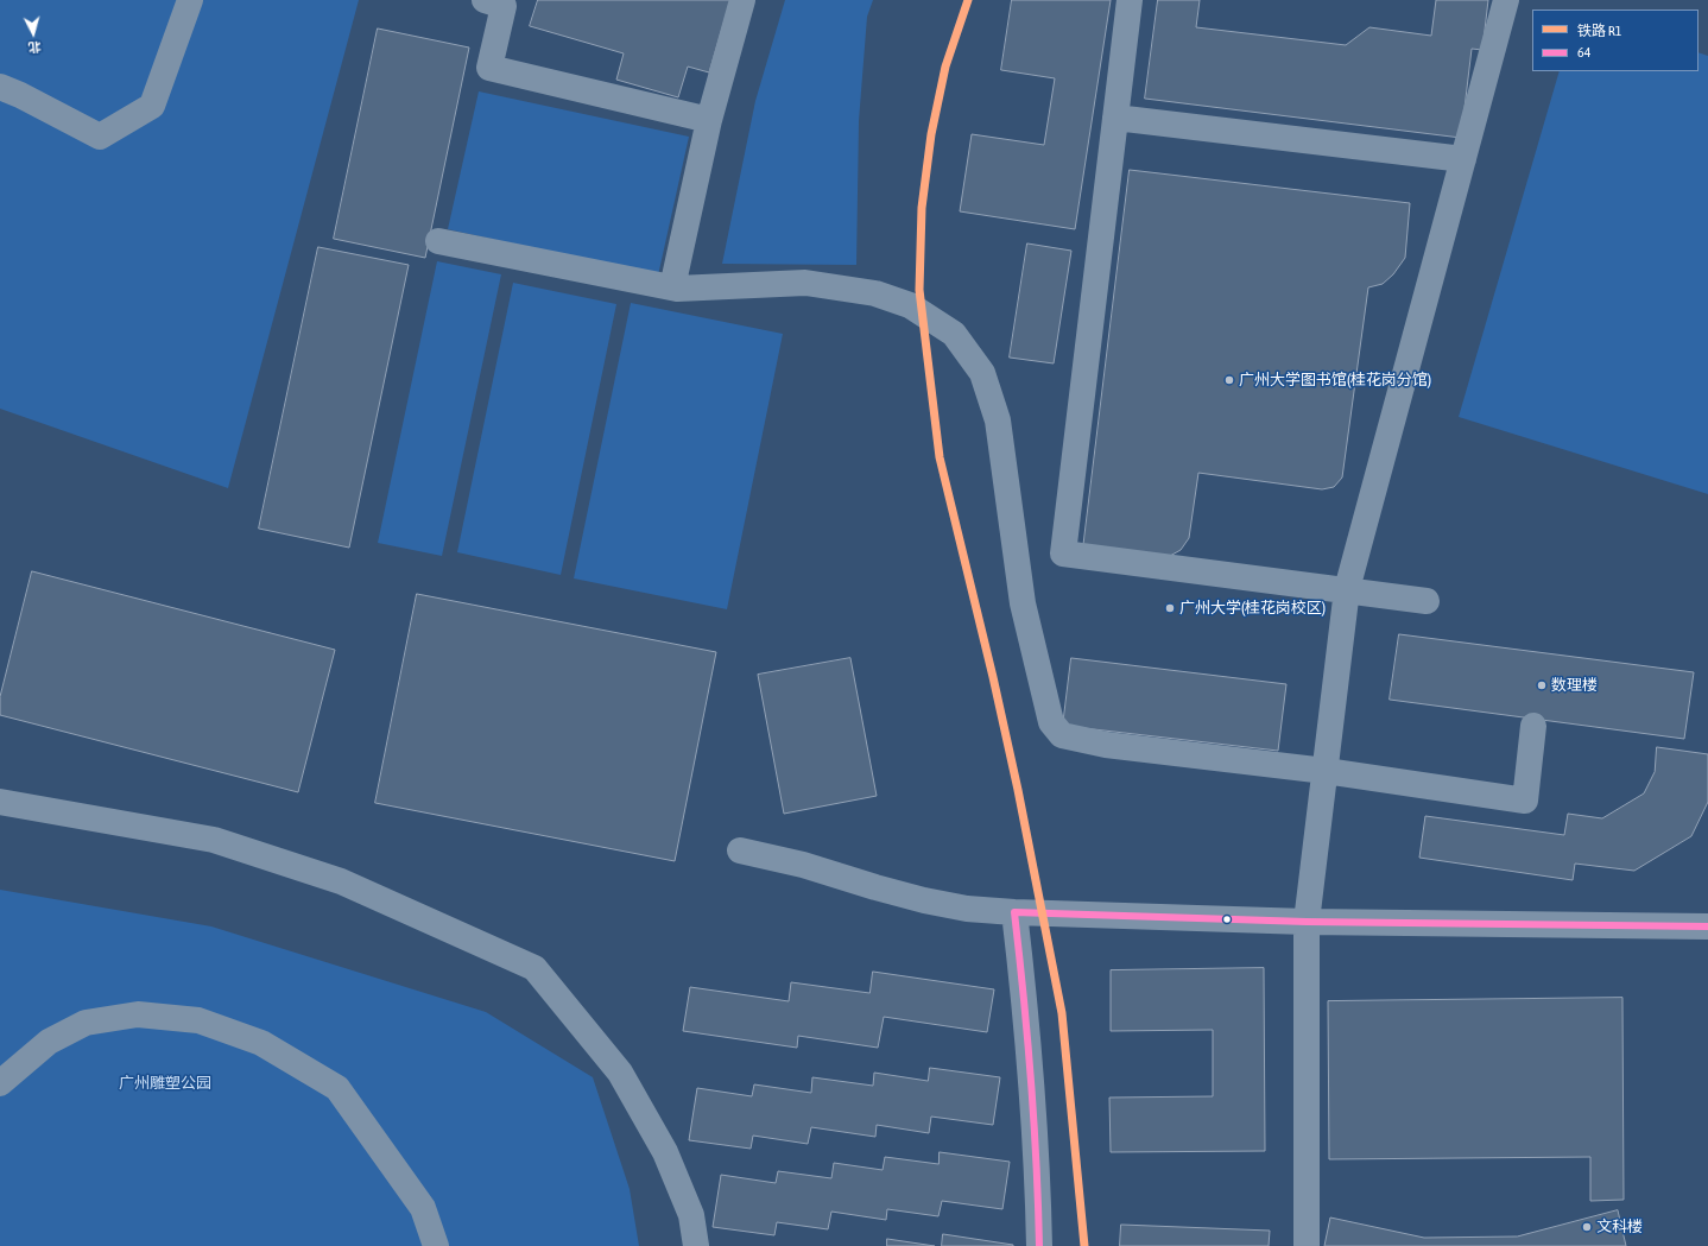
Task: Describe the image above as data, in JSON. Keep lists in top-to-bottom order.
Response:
{
  "parks": ["广州雕塑公园"],
  "places": [
    "广州大学图书馆(桂花岗分馆)",
    "广州大学(桂花岗校区)",
    "数理楼",
    "文科楼"
  ],
  "lines": ["rail line R1", "transit line 64"],
  "legend": ["铁路 R1", "64"],
  "north": "bottom"
}
